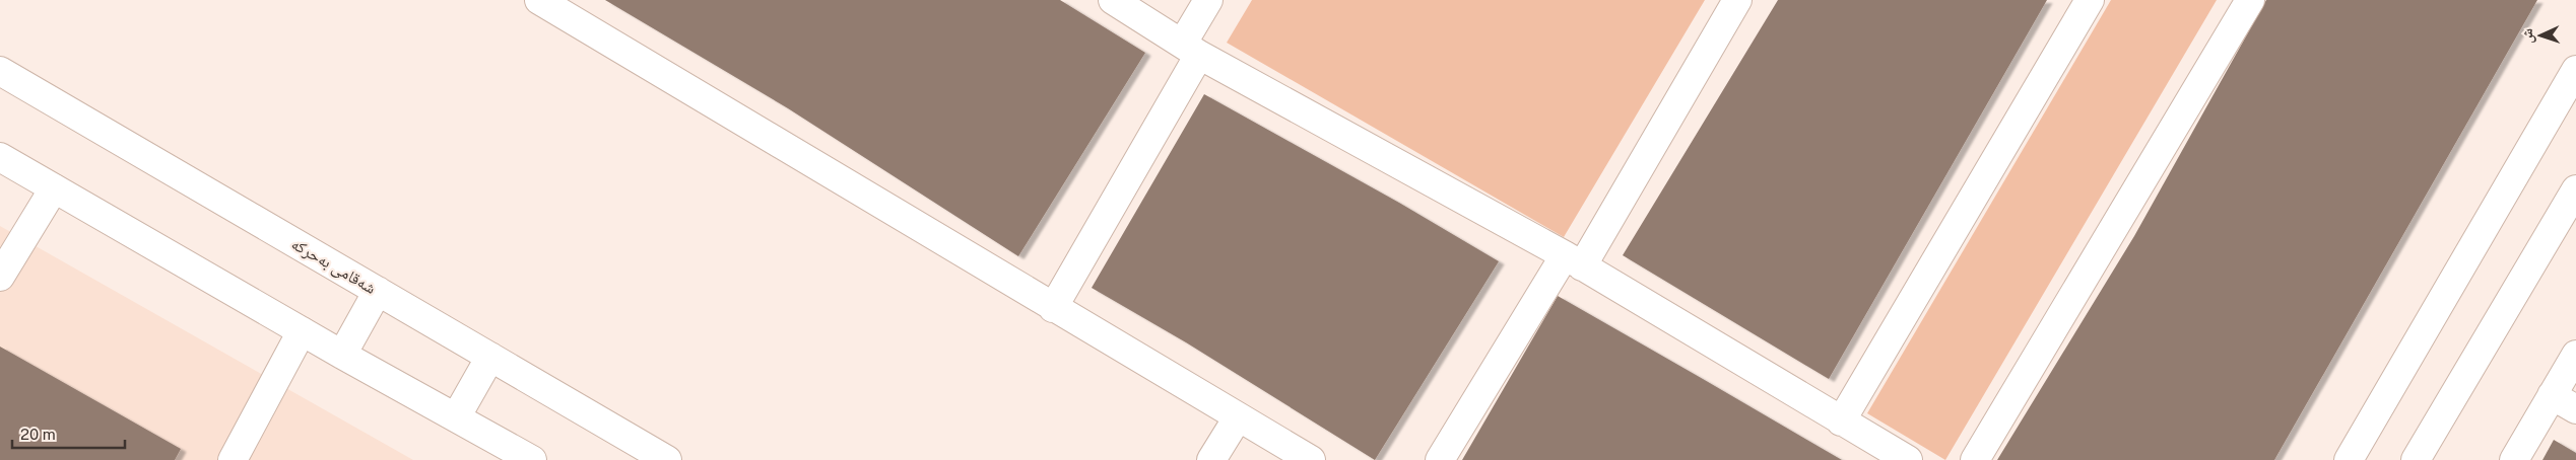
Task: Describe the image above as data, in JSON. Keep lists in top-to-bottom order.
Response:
{
  "streets": {
    "street": ["شەقامی بەحرکە"]
  },
  "scale_bar": "20 m",
  "north": "left"
}
